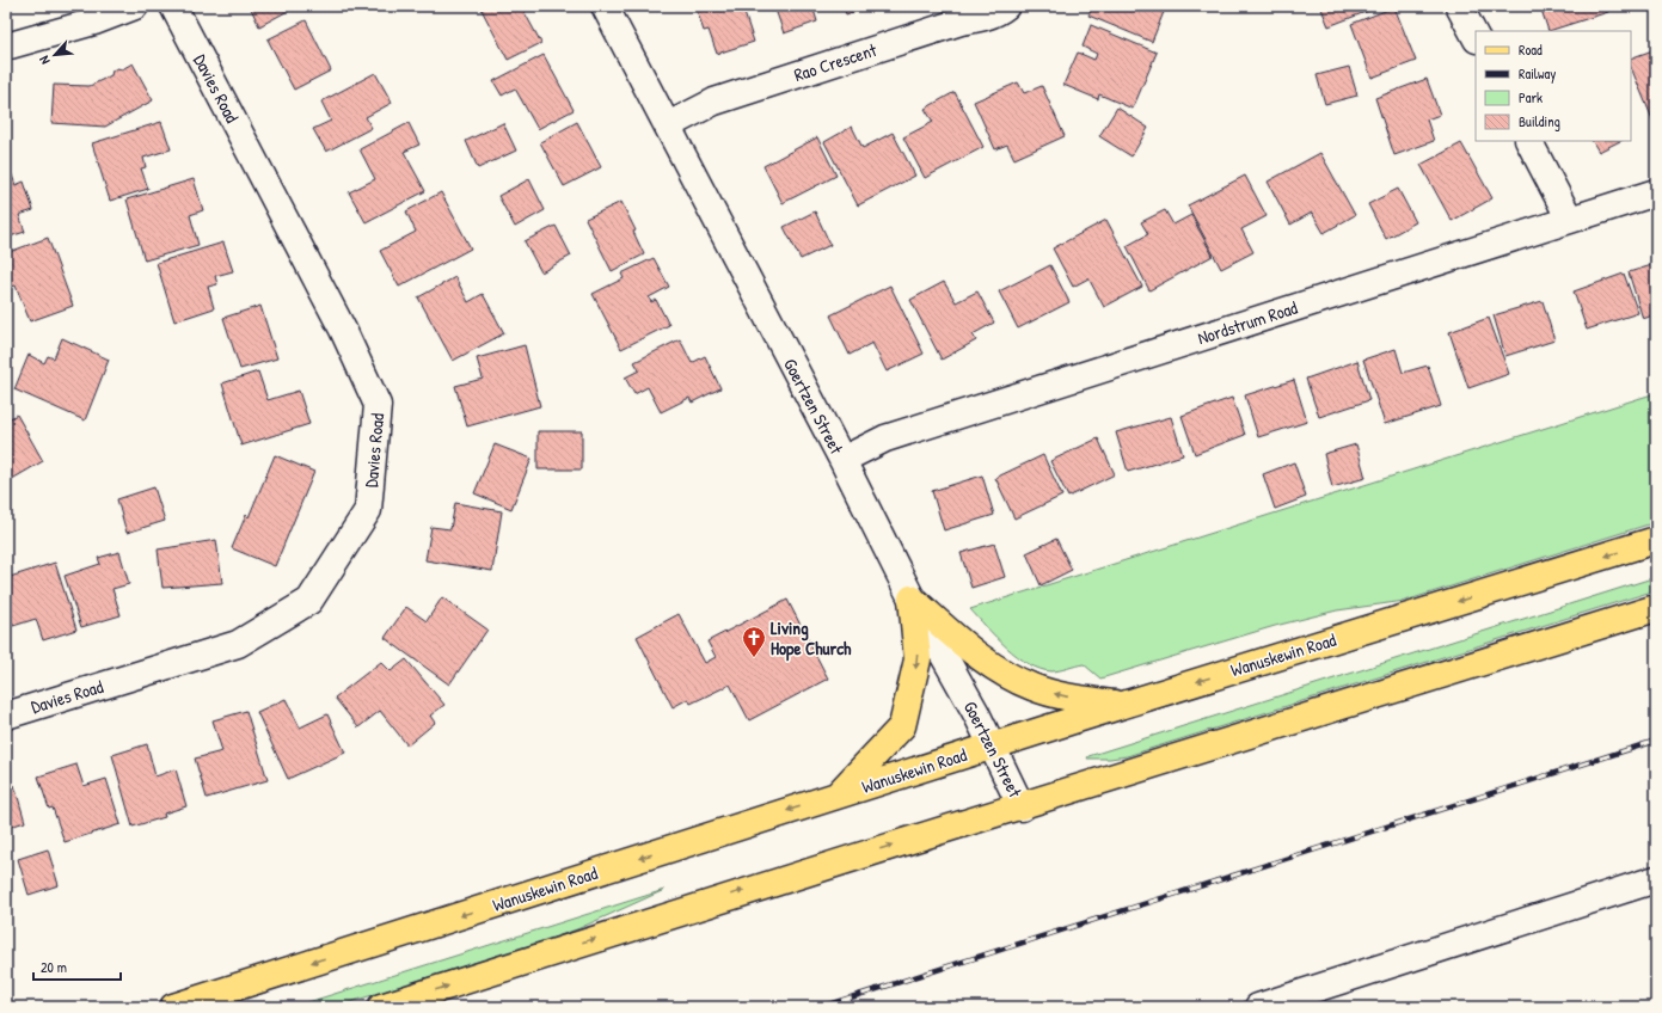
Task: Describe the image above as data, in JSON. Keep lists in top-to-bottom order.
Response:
{
  "streets": {
    "main road": ["Wanuskewin Road"],
    "street": [
      "Rao Crescent",
      "Davies Road",
      "Nordstrum Road",
      "Goertzen Street"
    ]
  },
  "crossings": [
    ["Rao Crescent", "Goertzen Street"],
    ["Nordstrum Road", "Goertzen Street"],
    ["Goertzen Street", "Wanuskewin Road"]
  ],
  "places": {
    "church": ["Living Hope Church"]
  },
  "legend": [
    "Road",
    "Railway",
    "Park",
    "Building"
  ],
  "scale_bar": "20 m",
  "north": "bottom left"
}
